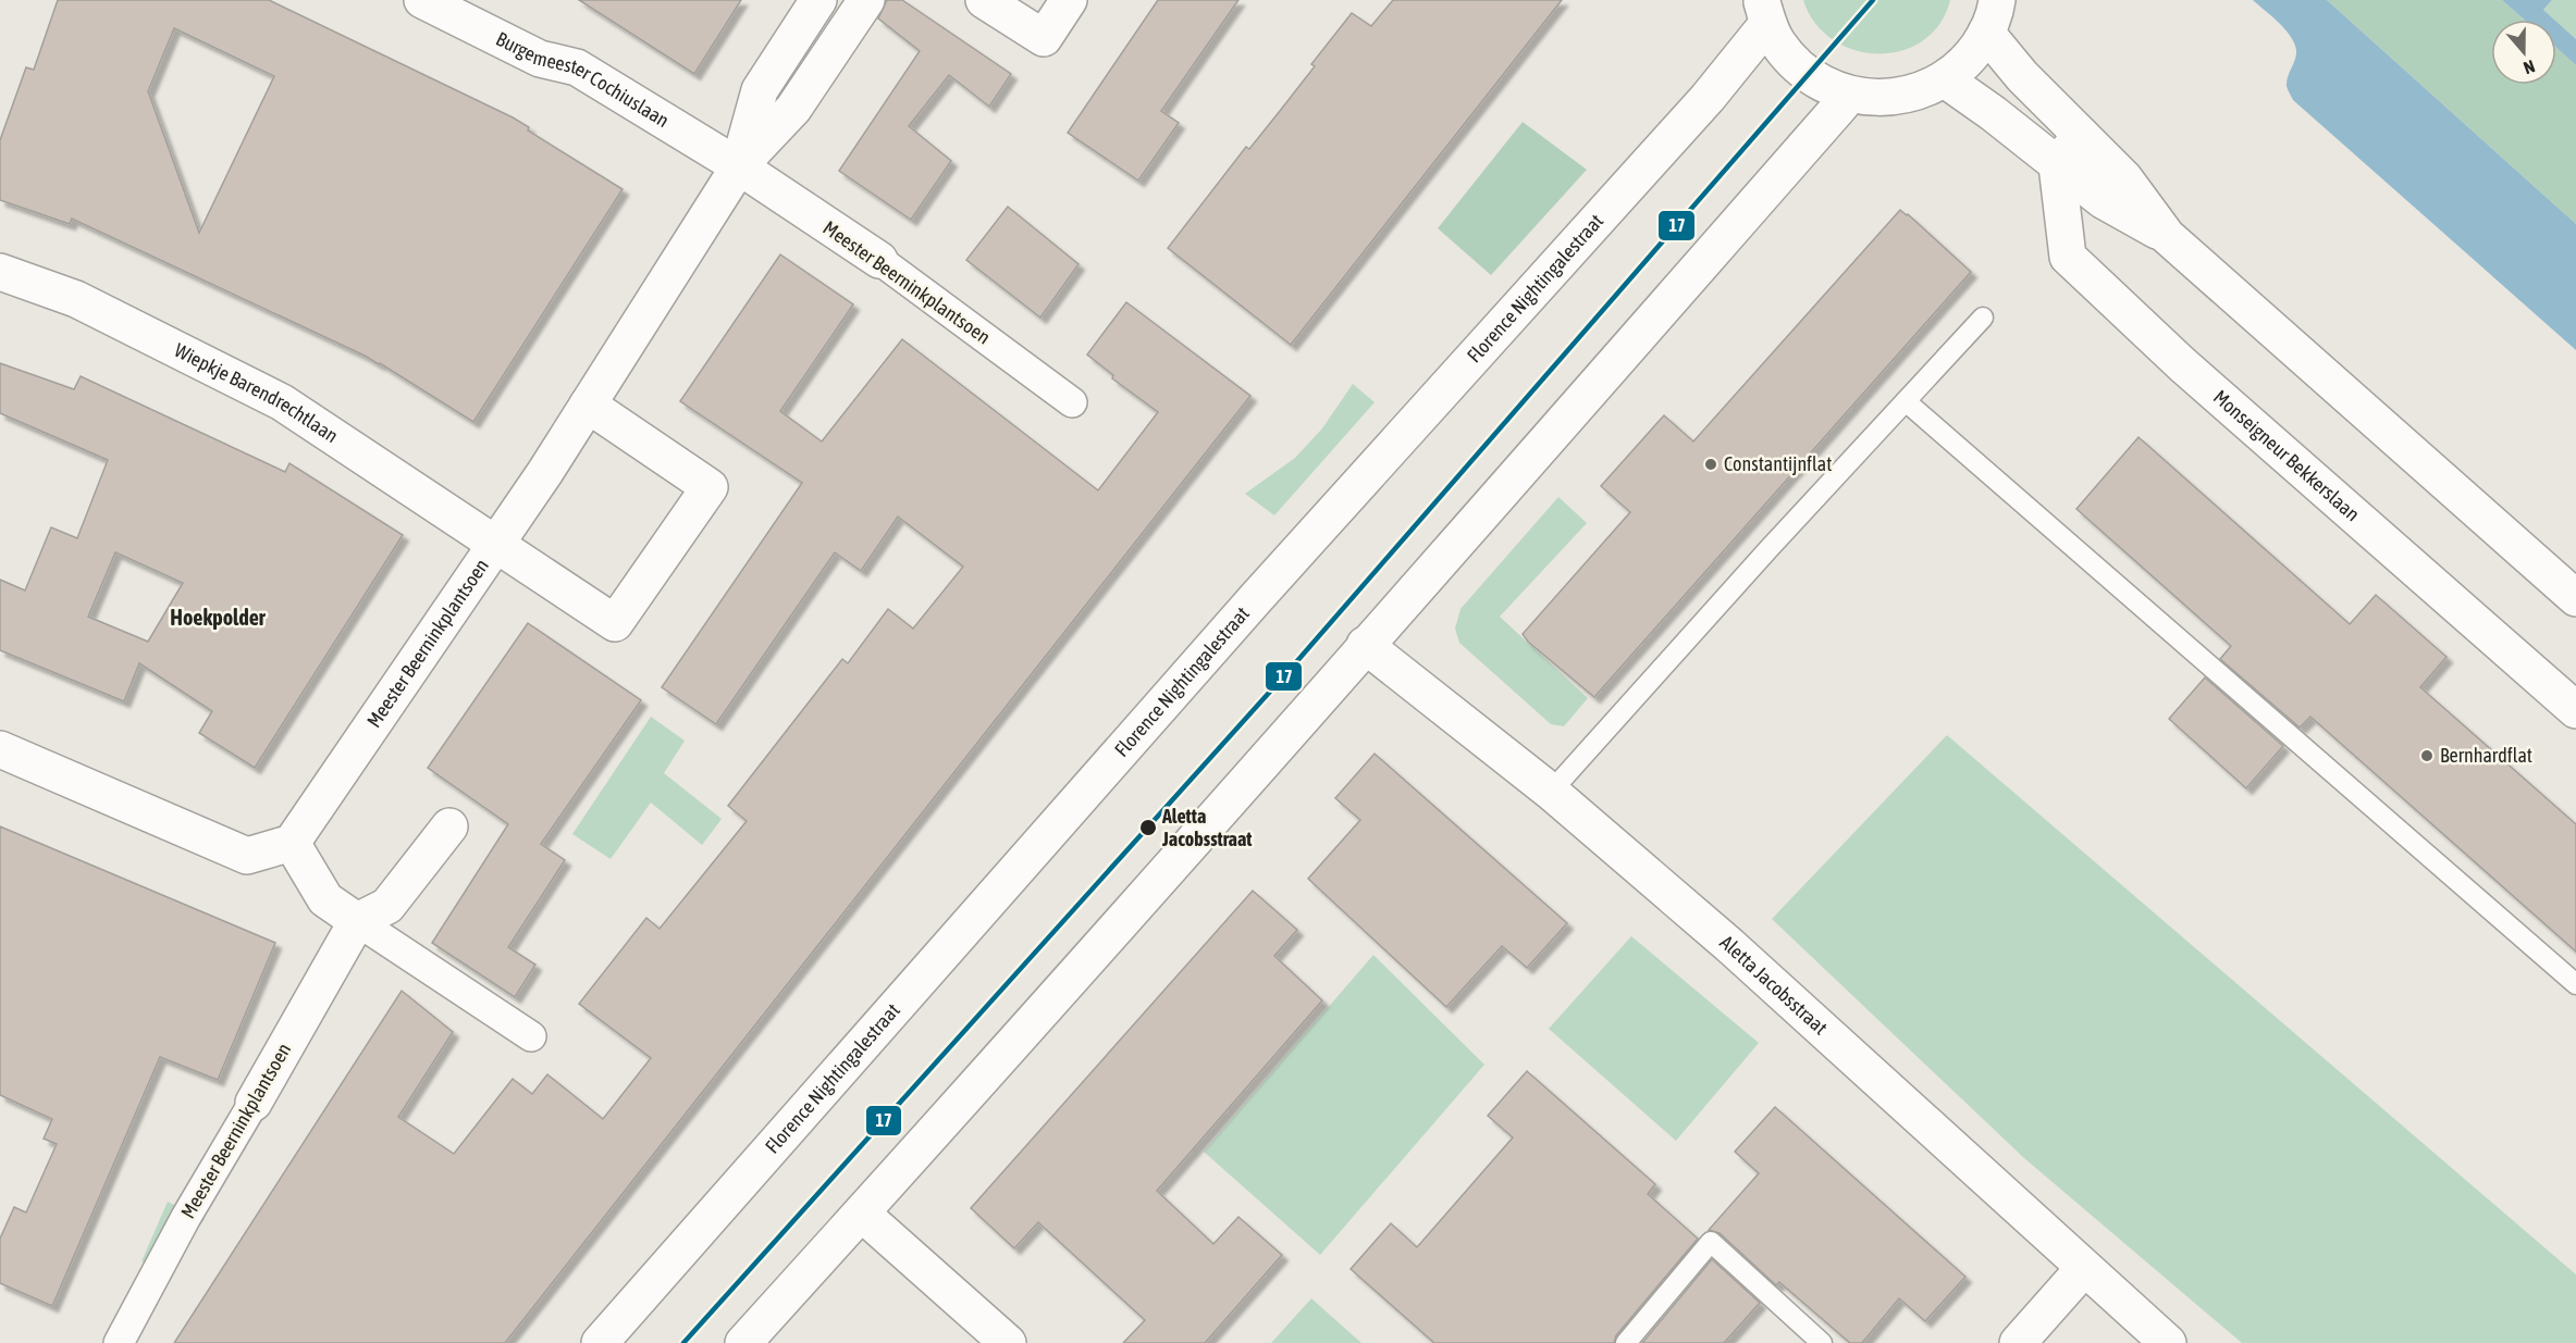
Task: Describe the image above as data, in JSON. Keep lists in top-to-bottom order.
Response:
{
  "streets": {
    "street": [
      "Burgemeester Cochiuslaan",
      "Meester Beerninkplantsoen",
      "Florence Nightingalestraat",
      "Wiepkje Barendrechtlaan",
      "Monseigneur Bekkerslaan",
      "Aletta Jacobsstraat"
    ]
  },
  "crossings": [
    ["Burgemeester Cochiuslaan", "Meester Beerninkplantsoen"],
    ["Meester Beerninkplantsoen", "Wiepkje Barendrechtlaan"]
  ],
  "districts": ["Hoekpolder"],
  "places": ["Constantijnflat", "Bernhardflat", "Aletta Jacobsstraat"],
  "lines": ["transit line 17"],
  "north": "bottom"
}
